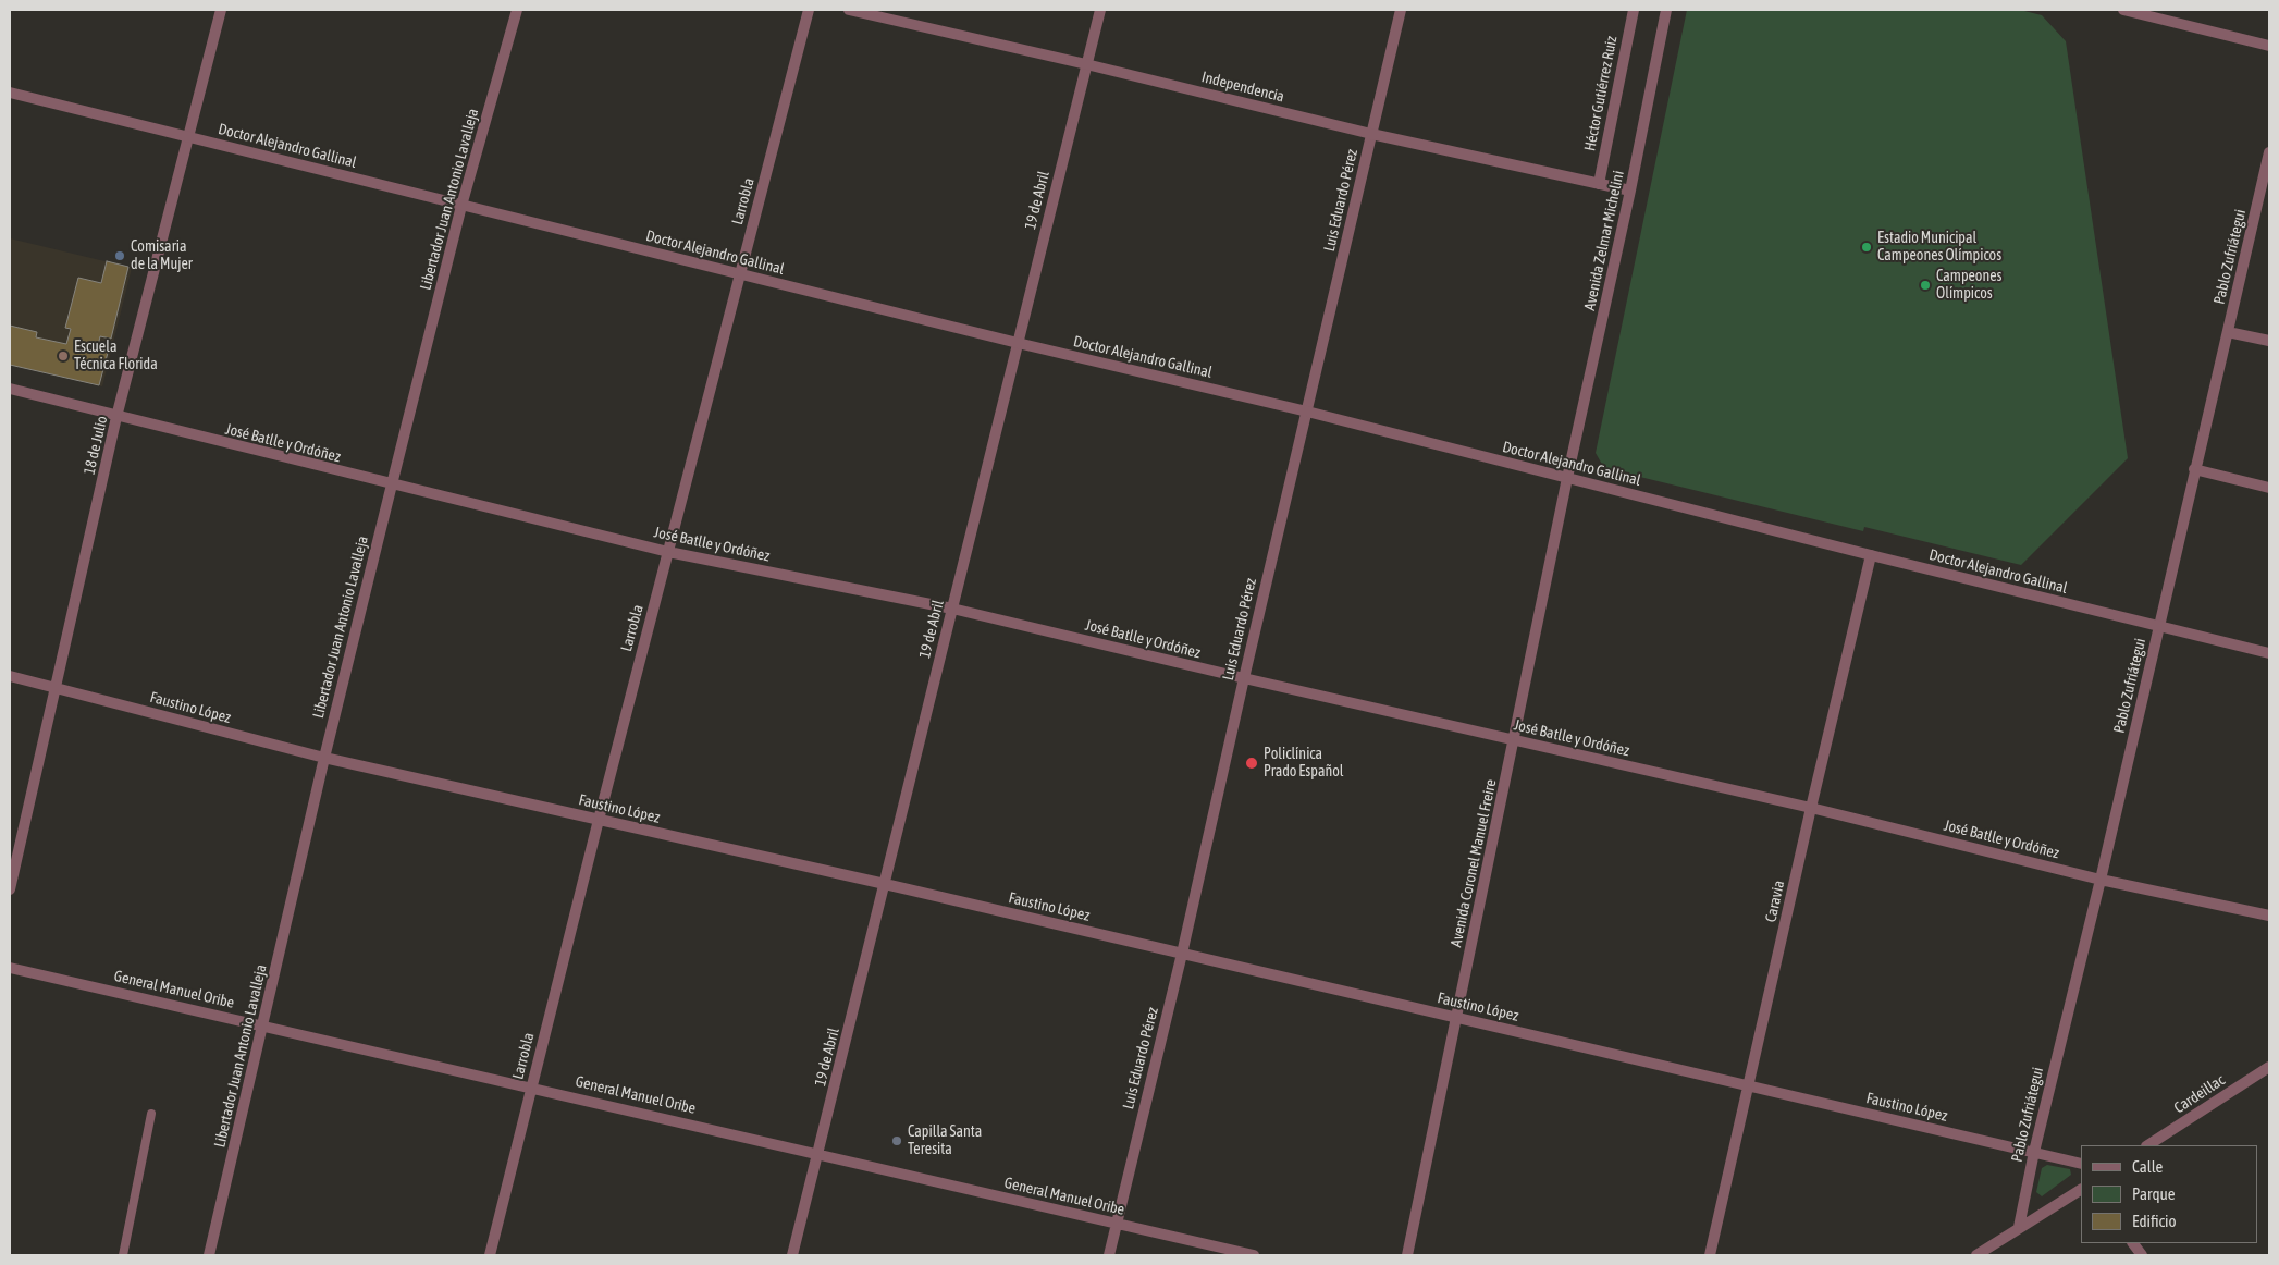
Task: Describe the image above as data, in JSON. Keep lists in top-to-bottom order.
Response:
{
  "streets": {
    "street": [
      "Independencia",
      "Héctor Gutiérrez Ruiz",
      "Doctor Alejandro Gallinal",
      "Libertador Juan Antonio Lavalleja",
      "19 de Abril",
      "Luis Eduardo Pérez",
      "Larrobla",
      "Avenida Zelmar Michelini",
      "Pablo Zufriátegui",
      "José Batlle y Ordóñez",
      "18 de Julio",
      "Faustino López",
      "Avenida Coronel Manuel Freire",
      "Caravia",
      "General Manuel Oribe",
      "Cardeillac"
    ]
  },
  "crossings": [
    ["Independencia", "Héctor Gutiérrez Ruiz"],
    ["Independencia", "19 de Abril"],
    ["Independencia", "Luis Eduardo Pérez"],
    ["Independencia", "Avenida Zelmar Michelini"],
    ["Doctor Alejandro Gallinal", "Libertador Juan Antonio Lavalleja"],
    ["Doctor Alejandro Gallinal", "19 de Abril"],
    ["Doctor Alejandro Gallinal", "Luis Eduardo Pérez"],
    ["Doctor Alejandro Gallinal", "Larrobla"],
    ["Doctor Alejandro Gallinal", "Avenida Zelmar Michelini"],
    ["Doctor Alejandro Gallinal", "Pablo Zufriátegui"],
    ["Doctor Alejandro Gallinal", "18 de Julio"],
    ["Doctor Alejandro Gallinal", "Avenida Coronel Manuel Freire"],
    ["Doctor Alejandro Gallinal", "Caravia"],
    ["Libertador Juan Antonio Lavalleja", "José Batlle y Ordóñez"],
    ["Libertador Juan Antonio Lavalleja", "Faustino López"],
    ["Libertador Juan Antonio Lavalleja", "General Manuel Oribe"],
    ["19 de Abril", "José Batlle y Ordóñez"],
    ["19 de Abril", "Faustino López"],
    ["19 de Abril", "General Manuel Oribe"],
    ["Luis Eduardo Pérez", "José Batlle y Ordóñez"],
    ["Luis Eduardo Pérez", "Faustino López"],
    ["Luis Eduardo Pérez", "General Manuel Oribe"],
    ["Larrobla", "José Batlle y Ordóñez"],
    ["Larrobla", "Faustino López"],
    ["Larrobla", "General Manuel Oribe"],
    ["Avenida Zelmar Michelini", "Avenida Coronel Manuel Freire"],
    ["Pablo Zufriátegui", "José Batlle y Ordóñez"],
    ["Pablo Zufriátegui", "Faustino López"],
    ["José Batlle y Ordóñez", "18 de Julio"],
    ["José Batlle y Ordóñez", "Avenida Coronel Manuel Freire"],
    ["José Batlle y Ordóñez", "Caravia"],
    ["18 de Julio", "Faustino López"],
    ["Faustino López", "Avenida Coronel Manuel Freire"],
    ["Faustino López", "Caravia"]
  ],
  "places": [
    "Estadio Municipal Campeones Olímpicos",
    "Comisaria de la Mujer",
    "Campeones Olímpicos",
    "Escuela Técnica Florida",
    "Policlínica Prado Español",
    "Capilla Santa Teresita"
  ],
  "legend": ["Calle", "Parque", "Edificio"]
}
